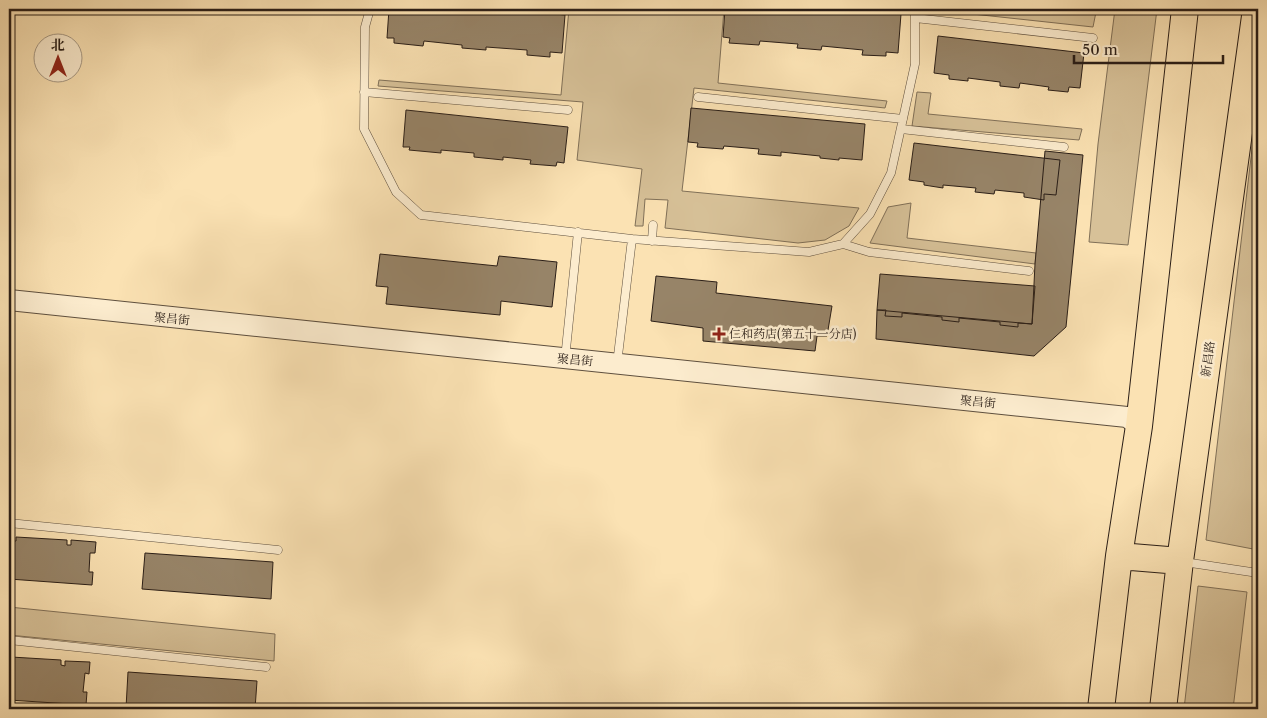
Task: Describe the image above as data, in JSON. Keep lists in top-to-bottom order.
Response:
{
  "streets": {
    "main road": ["新昌路"],
    "street": ["聚昌街"]
  },
  "places": {
    "health": ["仁和药店(第五十一分店)"]
  },
  "scale_bar": "50 m",
  "north": "top"
}
